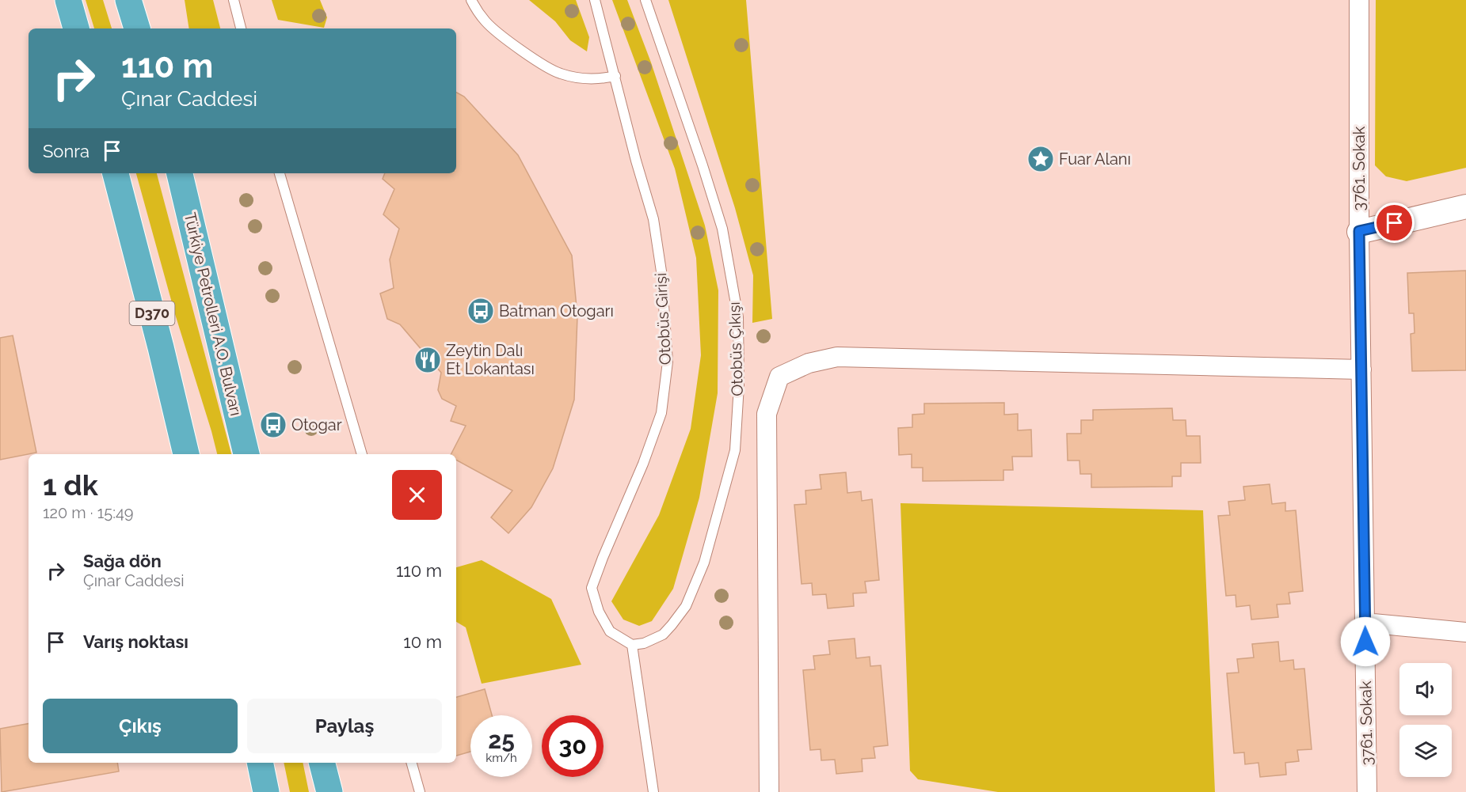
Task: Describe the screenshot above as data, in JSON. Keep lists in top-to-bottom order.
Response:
{
  "streets": {
    "highway": ["D370", "Türkiye Petrolleri A.O. Bulvarı"],
    "street": ["3761. Sokak"],
    "lane": ["Otobüs Girişi", "Otobüs Çıkışı"]
  },
  "crossings": [
    ["Otobüs Girişi", "Otobüs Çıkışı"]
  ],
  "places": {
    "place": ["Fuar Alanı"],
    "bus stop": ["Batman Otogarı", "Otogar"],
    "restaurant": ["Zeytin Dalı Et Lokantası"]
  },
  "page": {
    "turn": ["110 m", "Çınar Caddesi"],
    "then": "Sonra",
    "heading": ["1 dk", "120 m · 15:49"],
    "list": [
      {
        "name": "Sağa dön",
        "note": "Çınar Caddesi",
        "value": "110 m"
      },
      {
        "name": "Varış noktası",
        "value": "10 m"
      }
    ],
    "buttons": ["Çıkış", "Paylaş"],
    "speed": "25 km/h",
    "limit": "30"
  }
}
